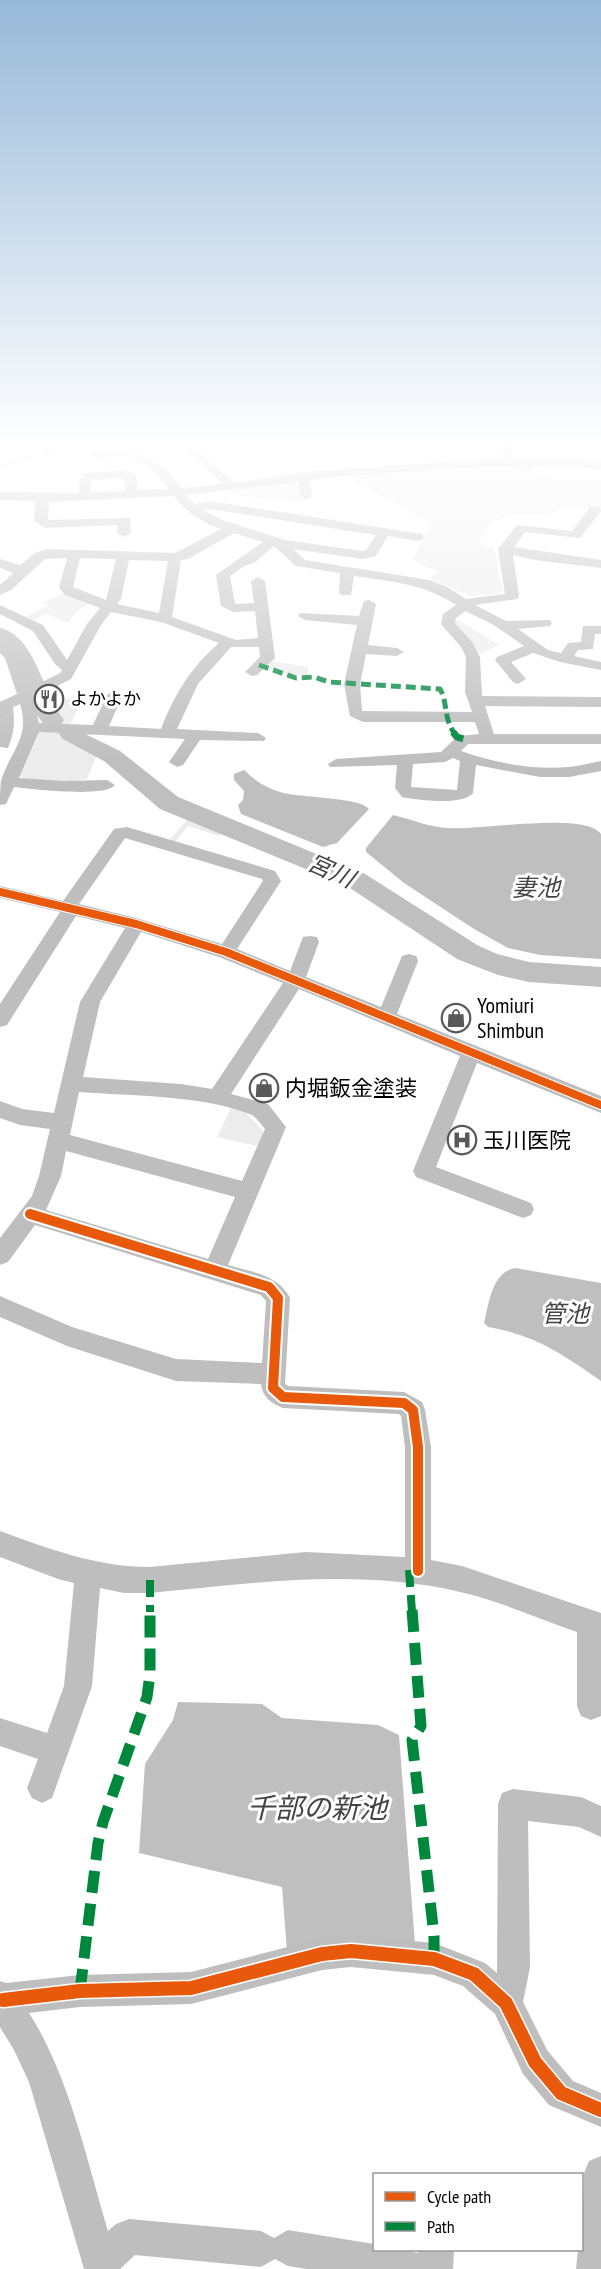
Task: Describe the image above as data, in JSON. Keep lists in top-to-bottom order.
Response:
{
  "water": [
    "宮川",
    "妻池",
    "管池",
    "千部の新池"
  ],
  "places": {
    "restaurant": ["よかよか"],
    "shop": ["Yomiuri Shimbun", "内堀鈑金塗装"],
    "hospital": ["玉川医院"]
  },
  "legend": ["Cycle path", "Path"]
}
